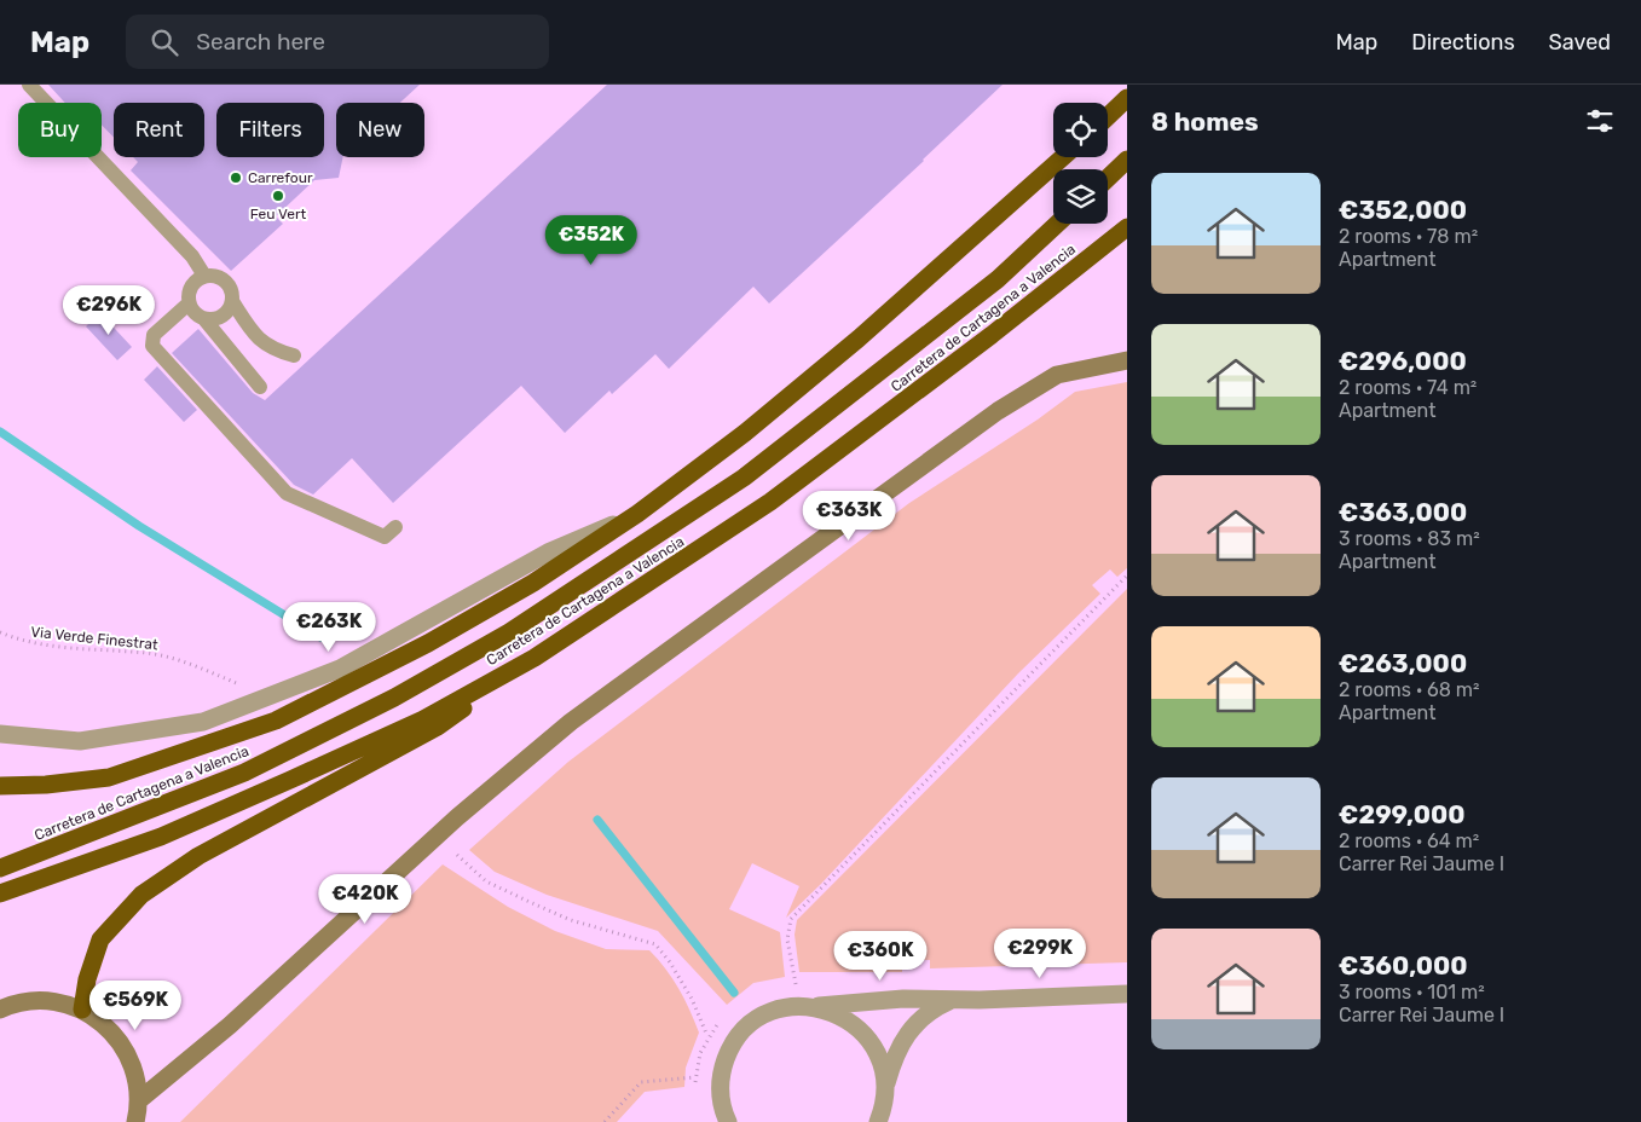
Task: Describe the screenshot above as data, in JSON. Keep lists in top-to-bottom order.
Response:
{
  "streets": {
    "highway": ["Carretera de Cartagena a Valencia"],
    "path": ["Via Verde Finestrat"]
  },
  "places": ["Carrefour", "Feu Vert"],
  "page": {
    "header": "Map",
    "search": "Search here",
    "nav": ["Map", "Directions", "Saved"],
    "heading": "8 homes",
    "chip": [
      "Buy",
      "Rent",
      "Filters",
      "New"
    ],
    "list": [
      {
        "name": "€352,000",
        "note": "2 rooms · 78 m² · Apartment"
      },
      {
        "name": "€296,000",
        "note": "2 rooms · 74 m² · Apartment"
      },
      {
        "name": "€363,000",
        "note": "3 rooms · 83 m² · Apartment"
      },
      {
        "name": "€263,000",
        "note": "2 rooms · 68 m² · Apartment"
      },
      {
        "name": "€299,000",
        "note": "2 rooms · 64 m² · Carrer Rei Jaume I"
      },
      {
        "name": "€360,000",
        "note": "3 rooms · 101 m² · Carrer Rei Jaume I"
      }
    ],
    "price": [
      "€352K",
      "€296K",
      "€363K",
      "€263K",
      "€420K",
      "€299K",
      "€360K",
      "€569K"
    ]
  }
}
